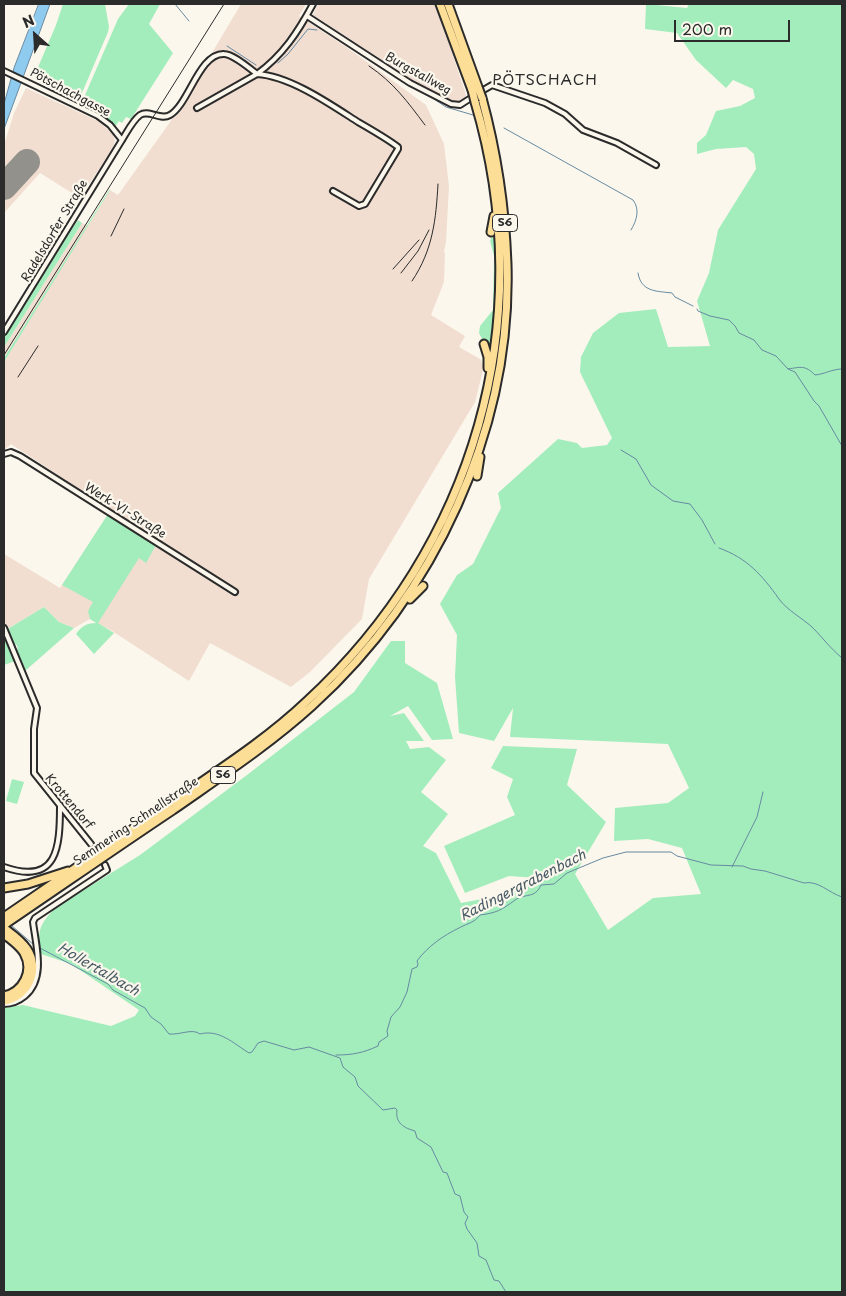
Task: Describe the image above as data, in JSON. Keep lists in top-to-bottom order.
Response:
{
  "streets": {
    "highway": ["S6", "Semmering Schnellstraße"],
    "street": [
      "Burgstallweg",
      "Pötschachgasse",
      "Radelsdorfer Straße",
      "Werk-VI-Straße",
      "Krottendorf"
    ]
  },
  "crossings": [
    ["Pötschachgasse", "Radelsdorfer Straße"]
  ],
  "districts": ["PÖTSCHACH"],
  "water": ["Radingergrabenbach", "Hollertalbach"],
  "scale_bar": "200 m",
  "north": "top left"
}
